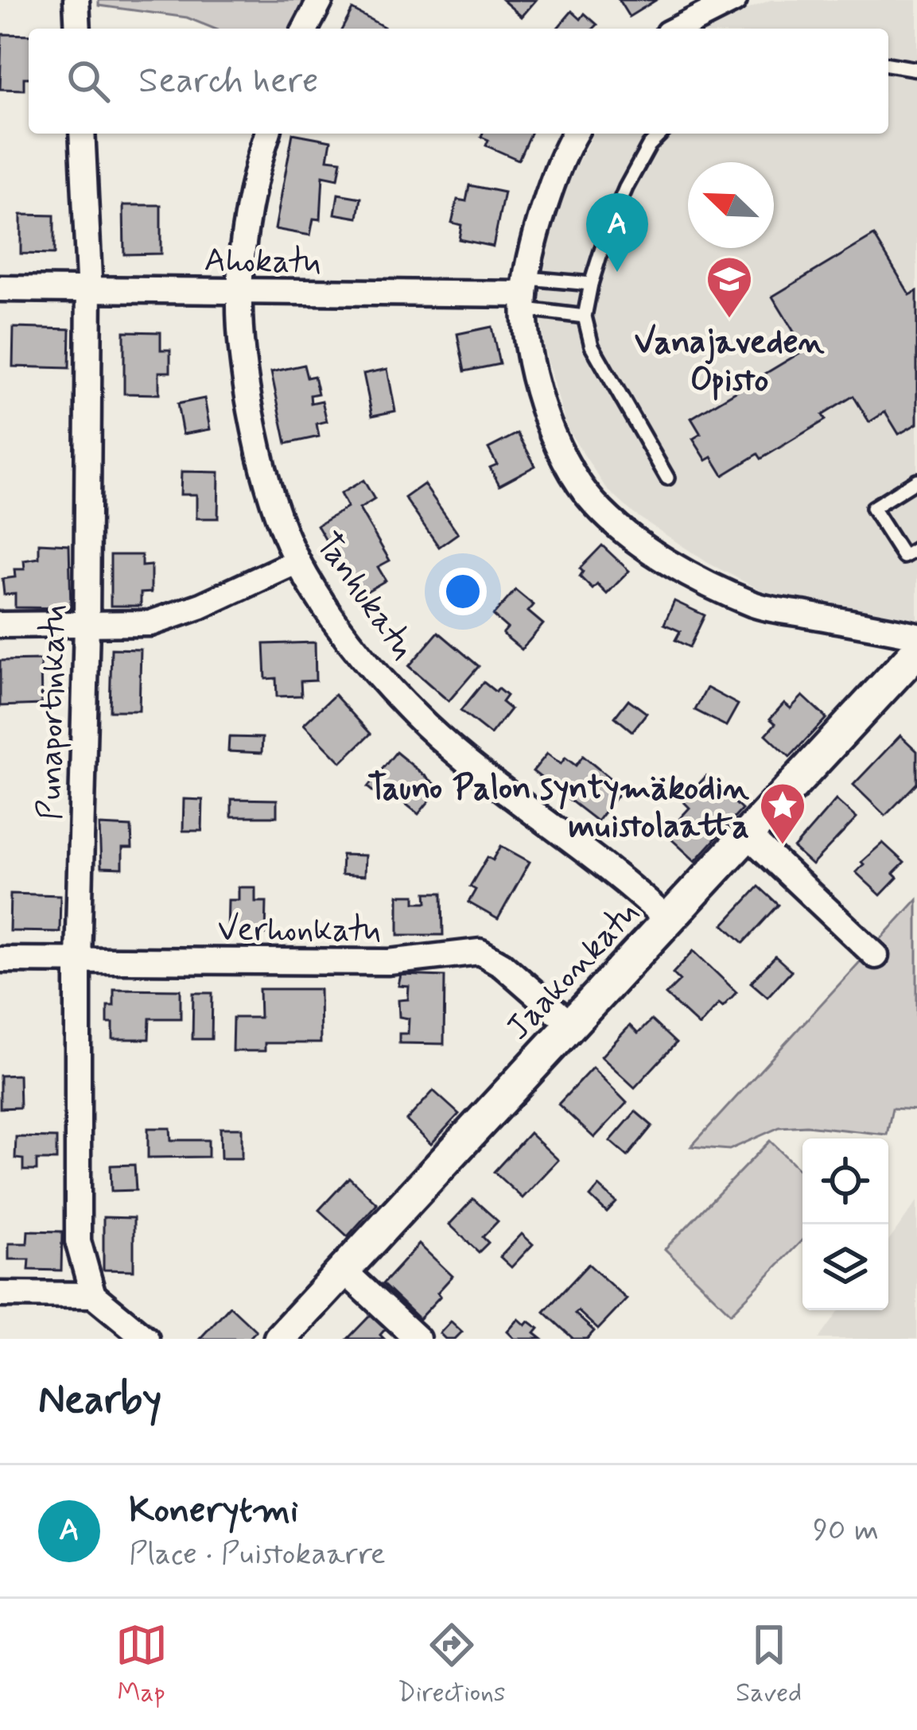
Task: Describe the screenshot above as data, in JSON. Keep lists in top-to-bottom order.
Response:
{
  "streets": {
    "street": [
      "Ahokatu",
      "Tanhukatu",
      "Punaportinkatu",
      "Verhonkatu",
      "Jaakonkatu"
    ]
  },
  "crossings": [
    ["Ahokatu", "Tanhukatu"],
    ["Ahokatu", "Punaportinkatu"],
    ["Tanhukatu", "Jaakonkatu"],
    ["Punaportinkatu", "Verhonkatu"],
    ["Verhonkatu", "Jaakonkatu"]
  ],
  "places": {
    "school or university": ["Vanajaveden Opisto"],
    "place": ["Tauno Palon syntymäkodin muistolaatta"]
  },
  "north": "top left",
  "page": {
    "search": "Search here",
    "pins": "A",
    "heading": "Nearby",
    "list": [
      {
        "mark": "A",
        "name": "Konerytmi",
        "note": "Place · Puistokaarre",
        "value": "90 m"
      }
    ],
    "nav": ["Map", "Directions", "Saved"]
  }
}
